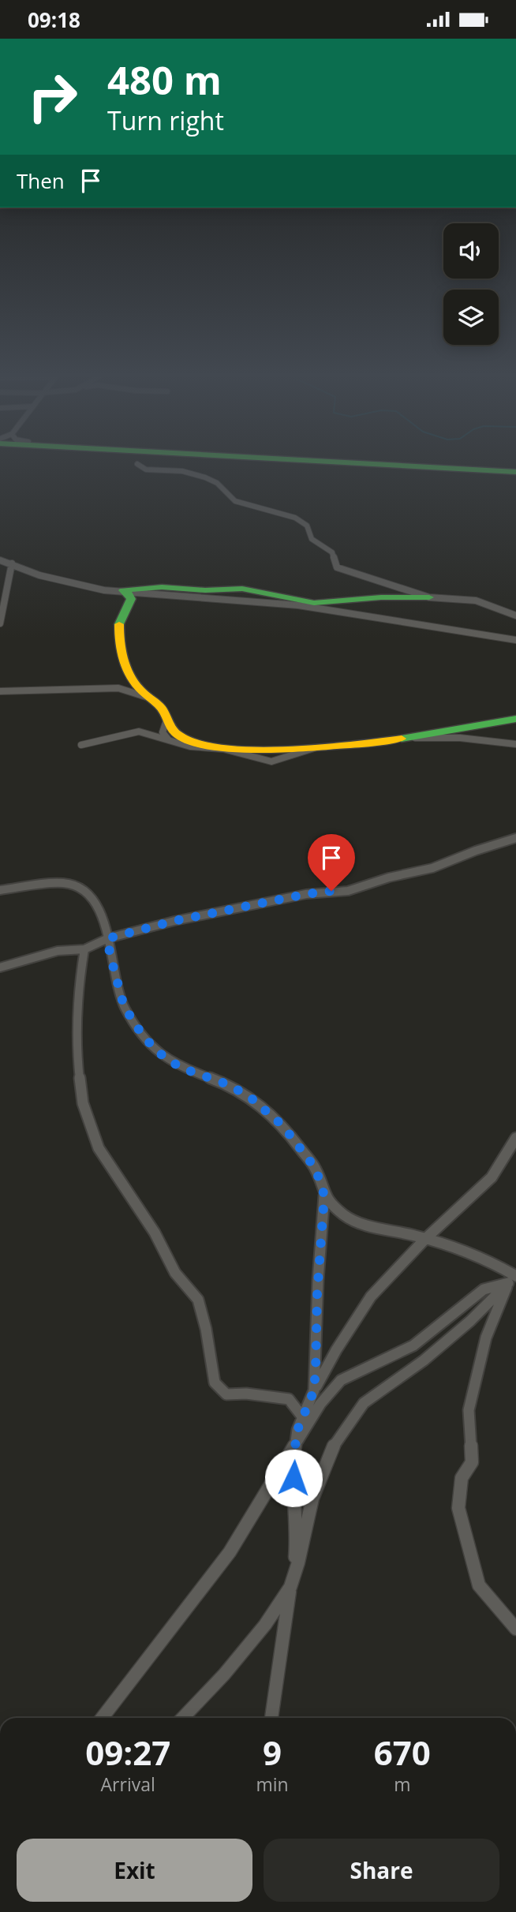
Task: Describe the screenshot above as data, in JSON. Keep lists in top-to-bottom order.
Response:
{
  "page": {
    "status": "09:18",
    "turn": ["480 m", "Turn right"],
    "then": "Then",
    "eta": [
      "09:27",
      "Arrival",
      "9",
      "min",
      "670",
      "m"
    ],
    "buttons": ["Exit", "Share"]
  }
}
